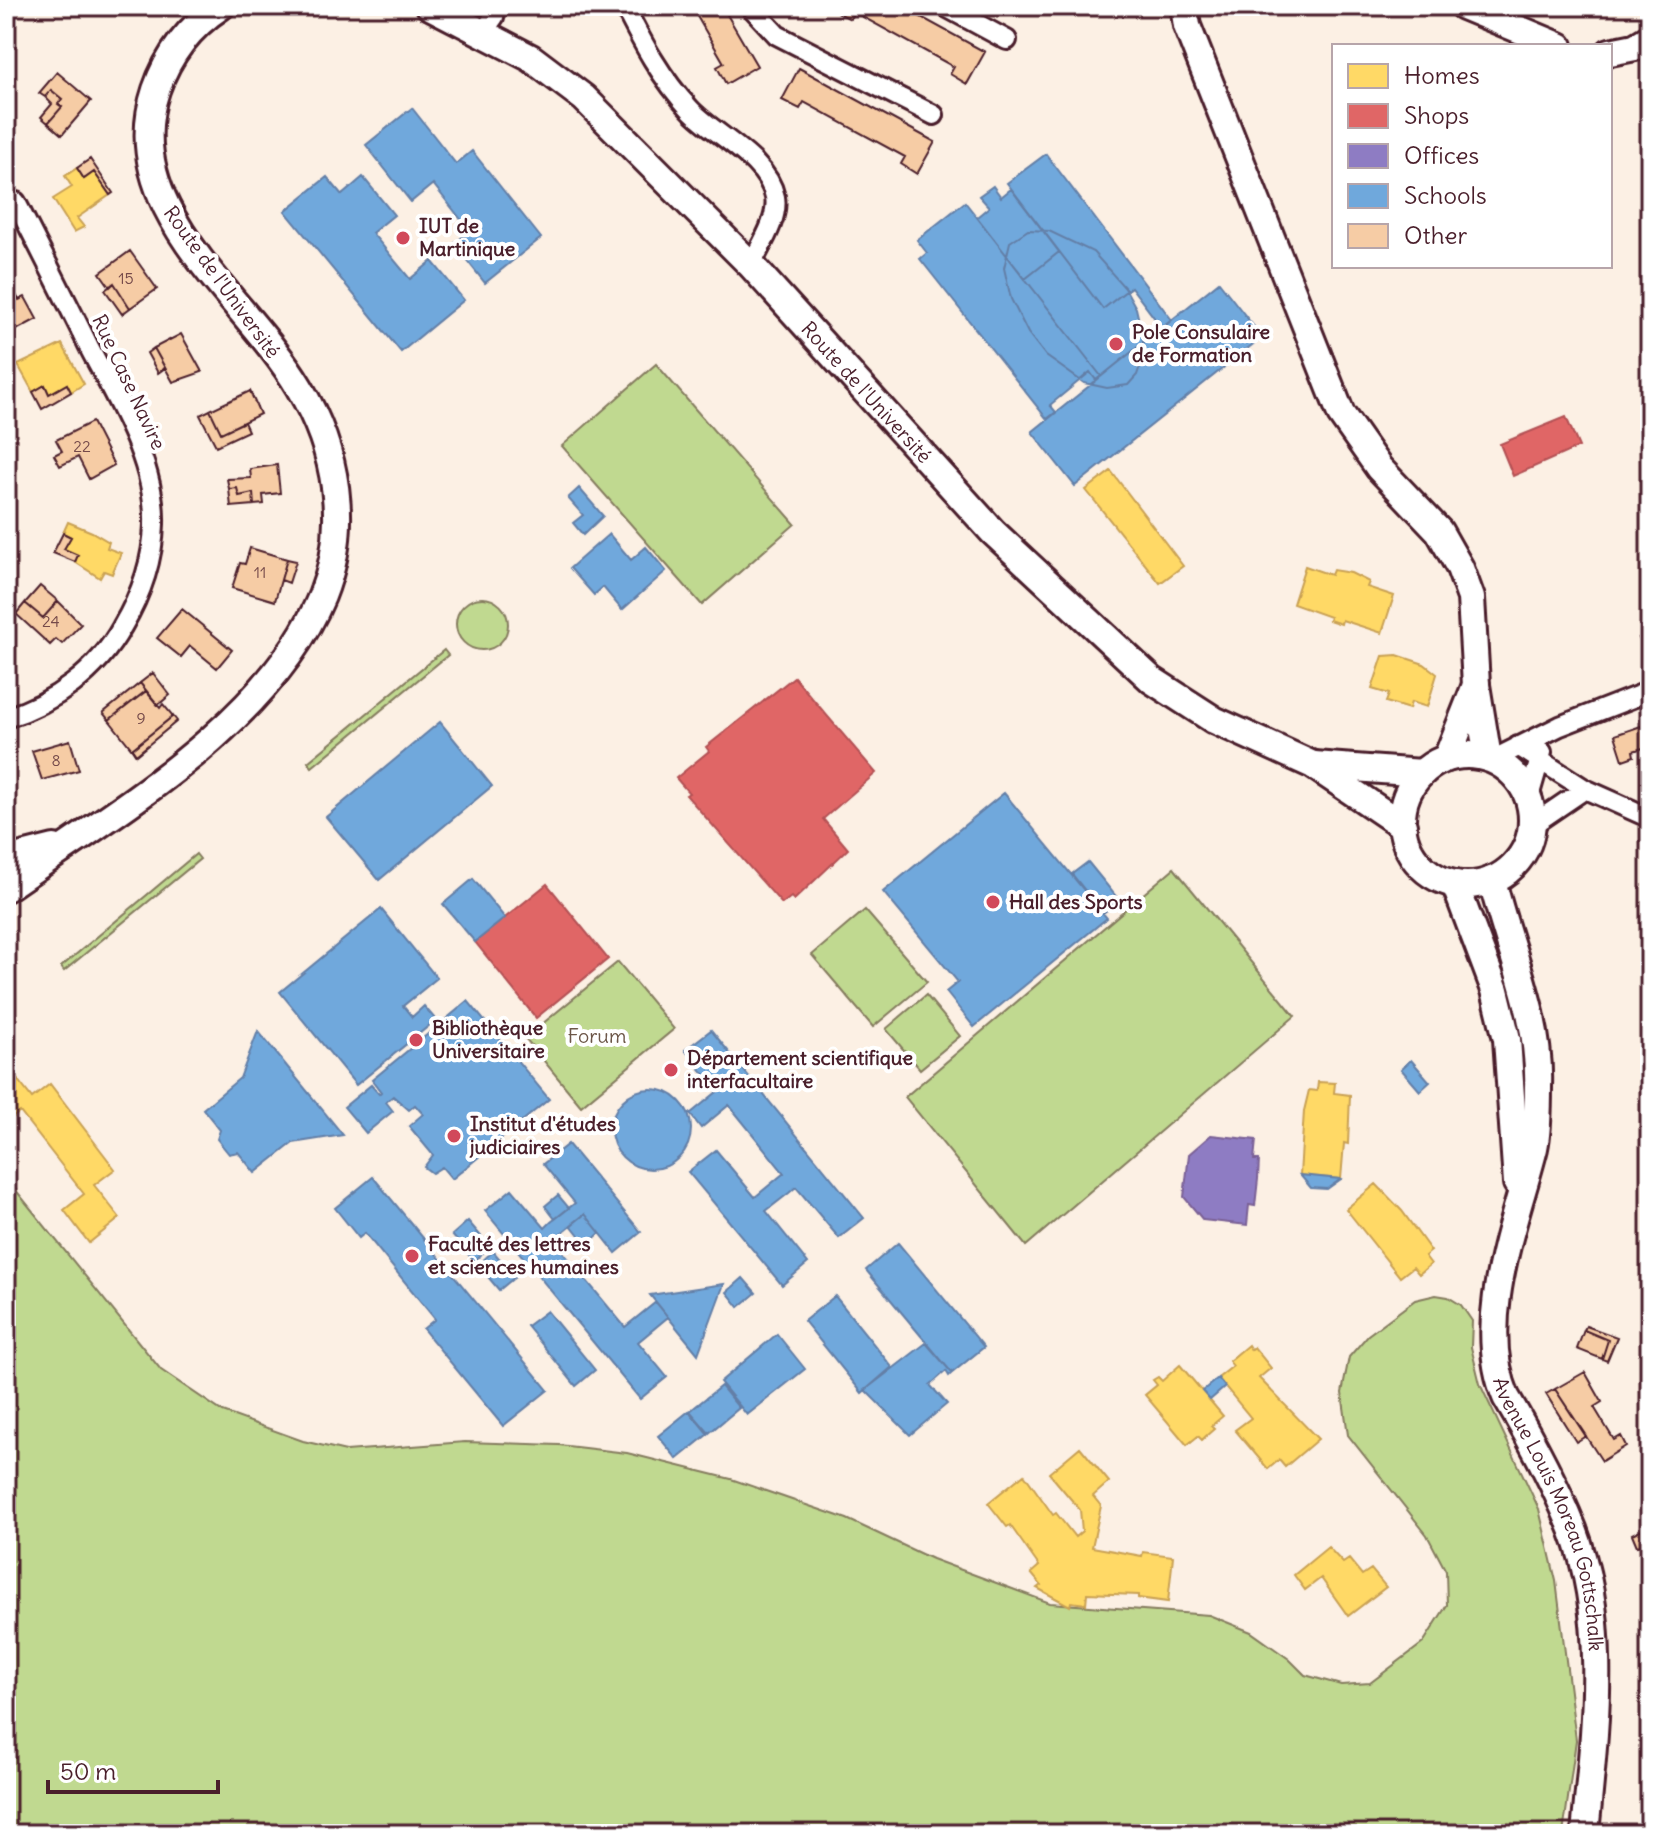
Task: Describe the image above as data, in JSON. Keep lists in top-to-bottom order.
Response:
{
  "streets": {
    "main road": ["Route de l'Université", "Avenue Louis Moreau Gottschalk"],
    "street": ["Rue Case Navire"]
  },
  "crossings": [
    ["Route de l'Université", "Avenue Louis Moreau Gottschalk"]
  ],
  "parks": ["Forum"],
  "places": [
    "IUT de Martinique",
    "Pole Consulaire de Formation",
    "Hall des Sports",
    "Bibliothèque Universitaire",
    "Département scientifique interfacultaire",
    "Institut d'études judiciaires",
    "Faculté des lettres et sciences humaines"
  ],
  "house_numbers": [
    "15",
    "22",
    "11",
    "24",
    "9",
    "8"
  ],
  "legend": [
    "Homes",
    "Shops",
    "Offices",
    "Schools",
    "Other"
  ],
  "scale_bar": "50 m"
}
